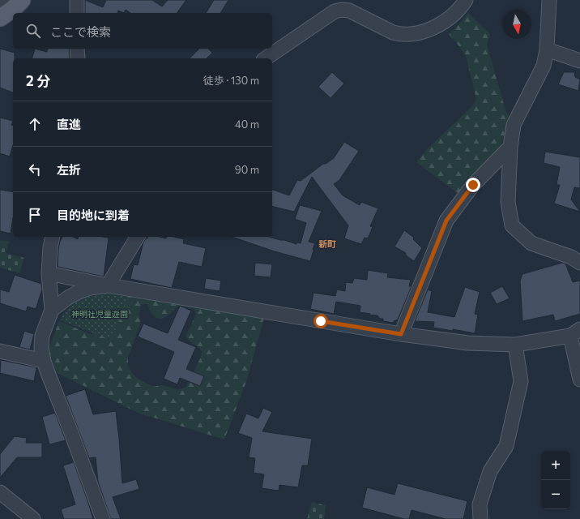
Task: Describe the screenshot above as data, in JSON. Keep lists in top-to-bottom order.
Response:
{
  "districts": ["新町"],
  "parks": ["神明社児童遊園"],
  "north": "bottom",
  "page": {
    "search": "ここで検索",
    "heading": ["2 分", "徒歩 · 130 m"],
    "list": [
      ["直進", "40 m"],
      ["左折", "90 m"],
      "目的地に到着"
    ],
    "map_buttons": ["+", "−"]
  }
}
